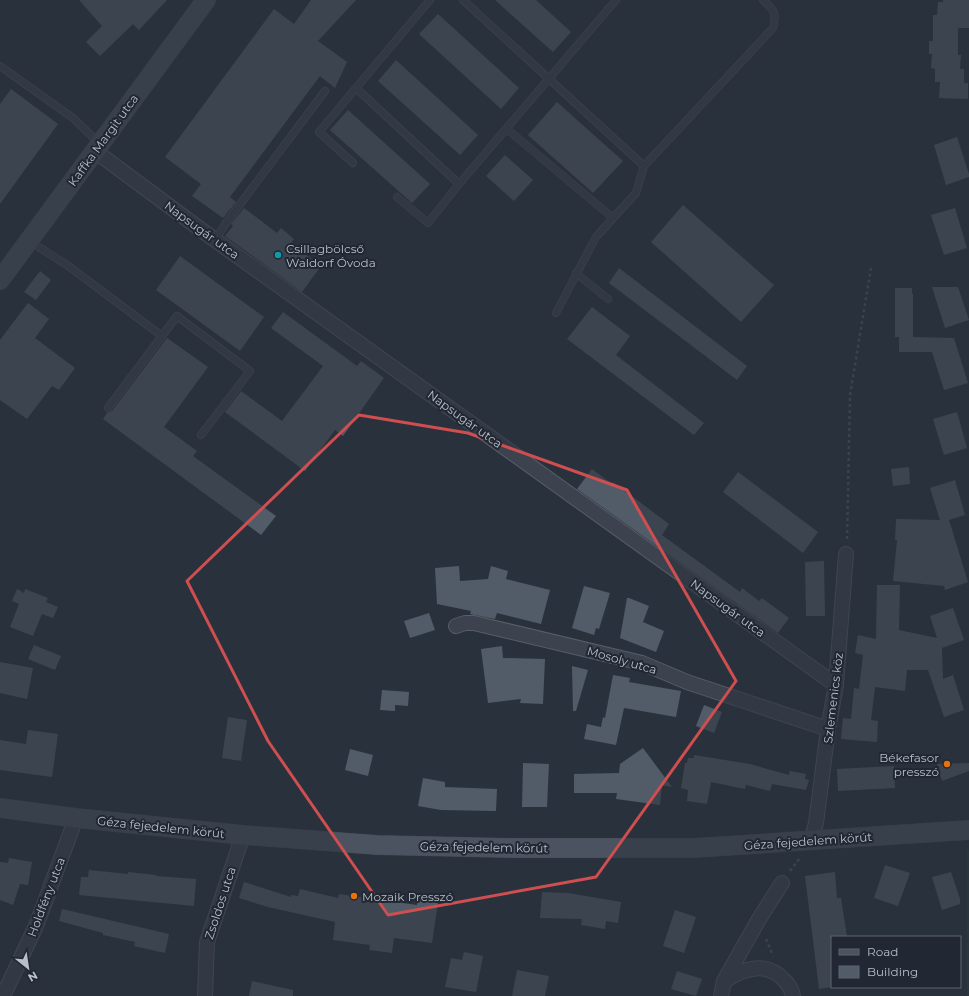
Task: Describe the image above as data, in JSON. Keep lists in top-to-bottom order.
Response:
{
  "streets": {
    "street": [
      "Kaffka Margit utca",
      "Napsugár utca",
      "Mosoly utca",
      "Szlemenics köz",
      "Géza fejedelem körút",
      "Holdfény utca",
      "Zsoldos utca"
    ]
  },
  "crossings": [
    ["Kaffka Margit utca", "Napsugár utca"],
    ["Napsugár utca", "Szlemenics köz"],
    ["Mosoly utca", "Szlemenics köz"],
    ["Szlemenics köz", "Géza fejedelem körút"],
    ["Géza fejedelem körút", "Holdfény utca"],
    ["Géza fejedelem körút", "Zsoldos utca"]
  ],
  "places": ["Csillagbölcső Waldorf Óvoda", "Békefasor presszó", "Mozaik Presszó"],
  "legend": ["Road", "Building"],
  "north": "bottom right"
}
